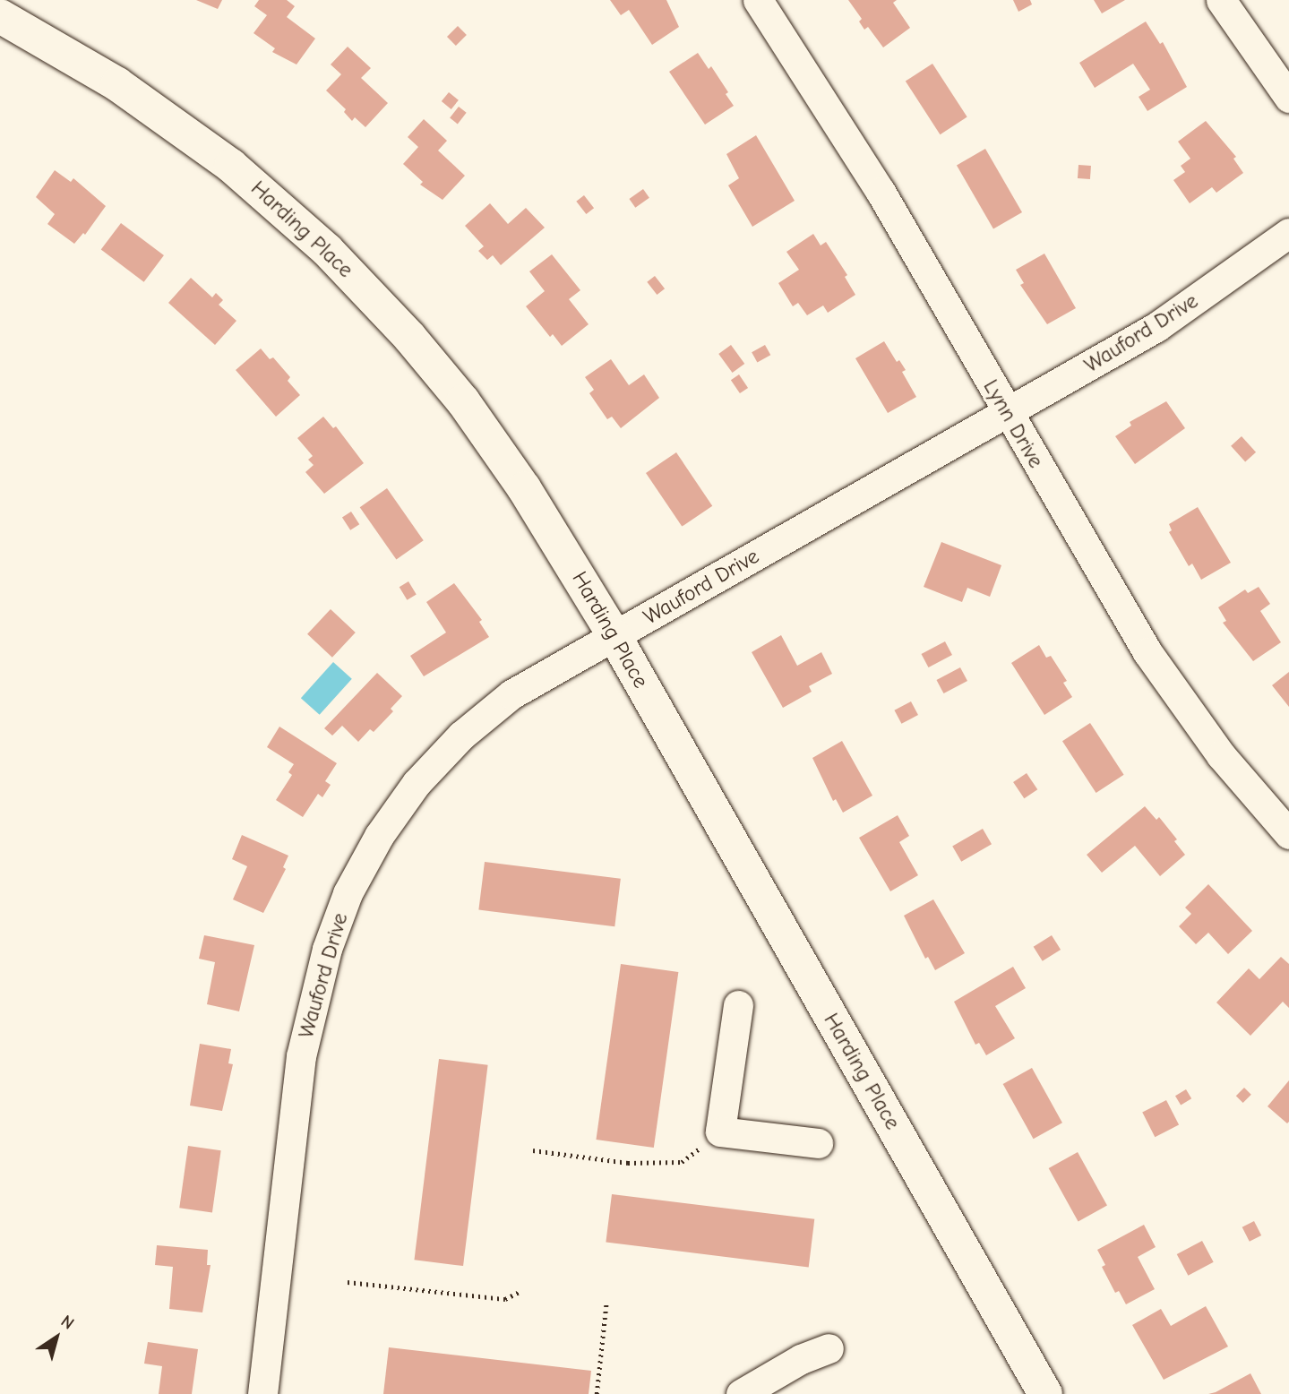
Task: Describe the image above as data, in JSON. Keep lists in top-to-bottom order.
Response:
{
  "streets": {
    "main road": ["Harding Place"],
    "street": ["Wauford Drive", "Lynn Drive"]
  },
  "crossings": [
    ["Harding Place", "Wauford Drive"],
    ["Wauford Drive", "Lynn Drive"]
  ],
  "north": "top right"
}
